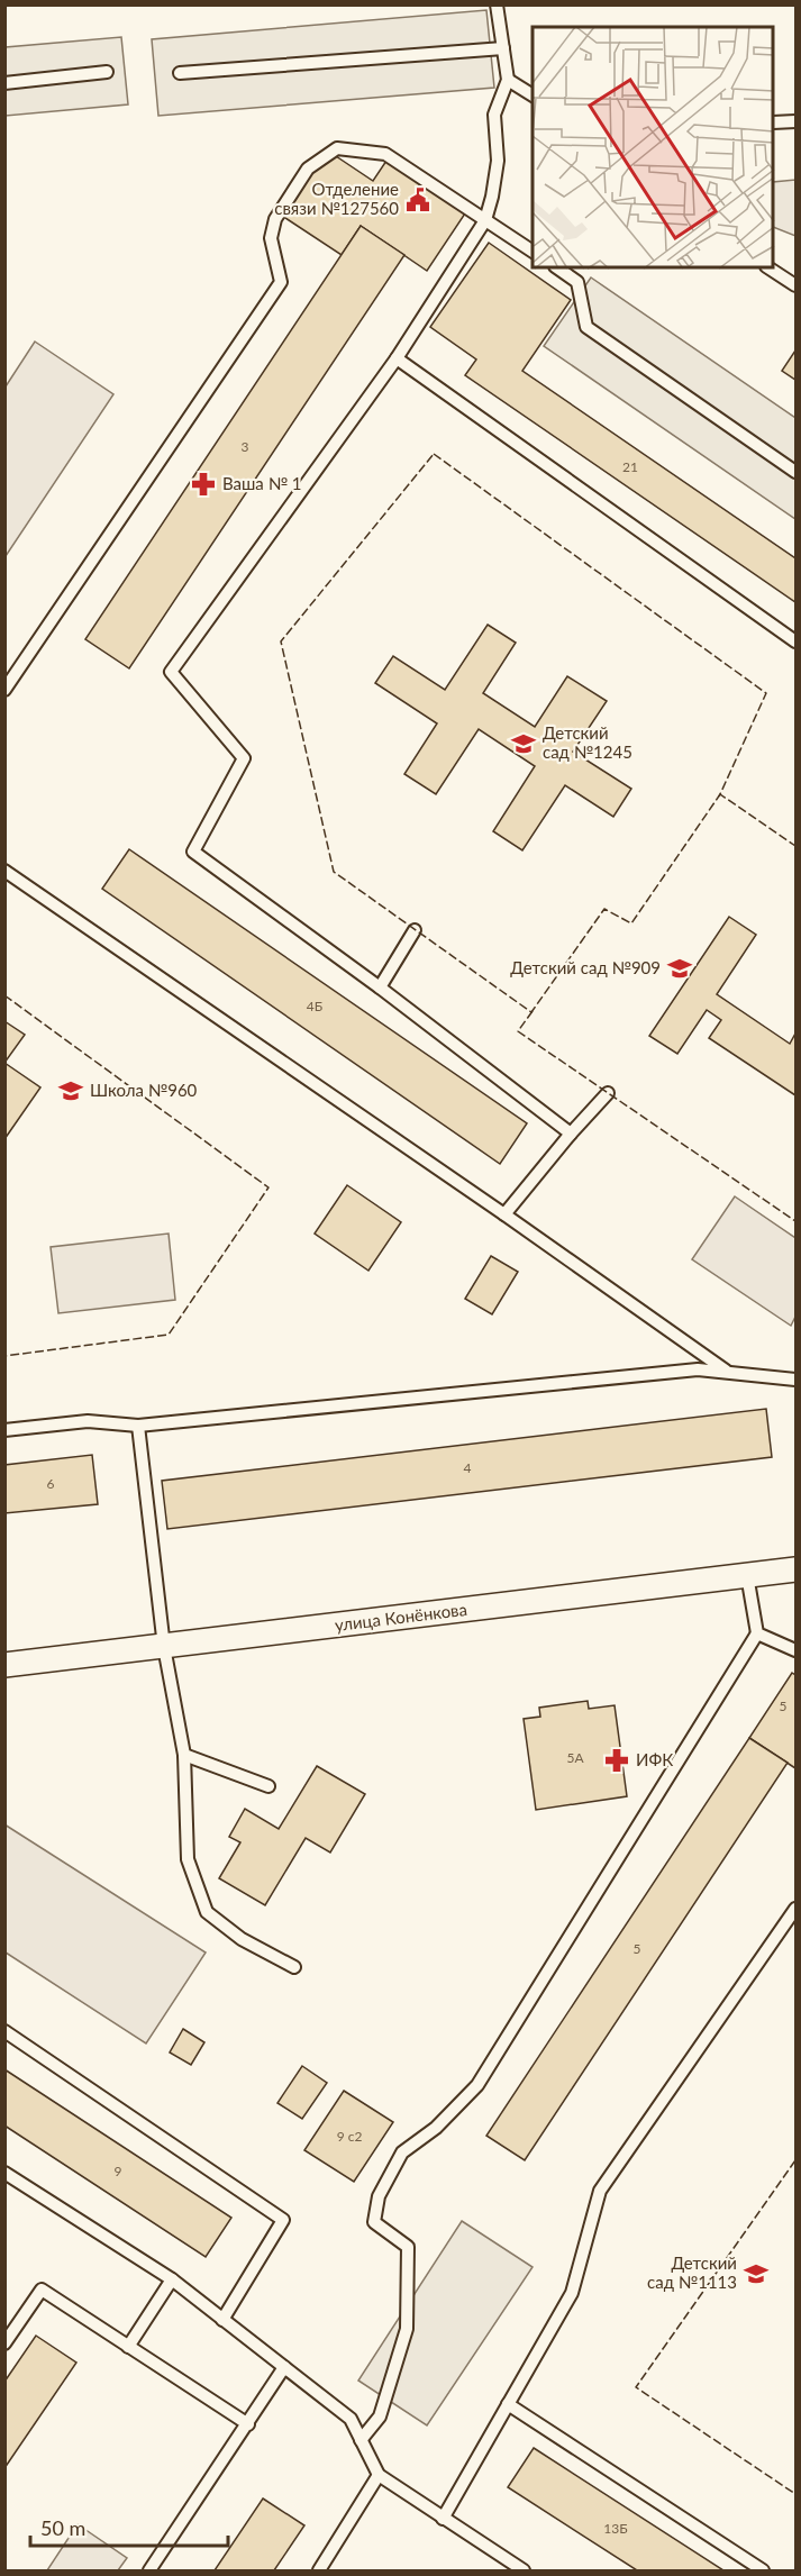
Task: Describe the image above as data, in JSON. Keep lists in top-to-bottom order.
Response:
{
  "streets": {
    "street": ["улица Конёнкова"]
  },
  "places": {
    "public building": ["Отделение связи №127560"],
    "pharmacy": ["Ваша № 1", "ИФК"],
    "school or university": [
      "Детский сад №1245",
      "Детский сад №909",
      "Школа №960",
      "Детский сад №1113"
    ]
  },
  "house_numbers": [
    "3",
    "21",
    "4Б",
    "4",
    "6",
    "5",
    "5А",
    "5",
    "9 с2",
    "9",
    "13Б"
  ],
  "scale_bar": "50 m"
}
